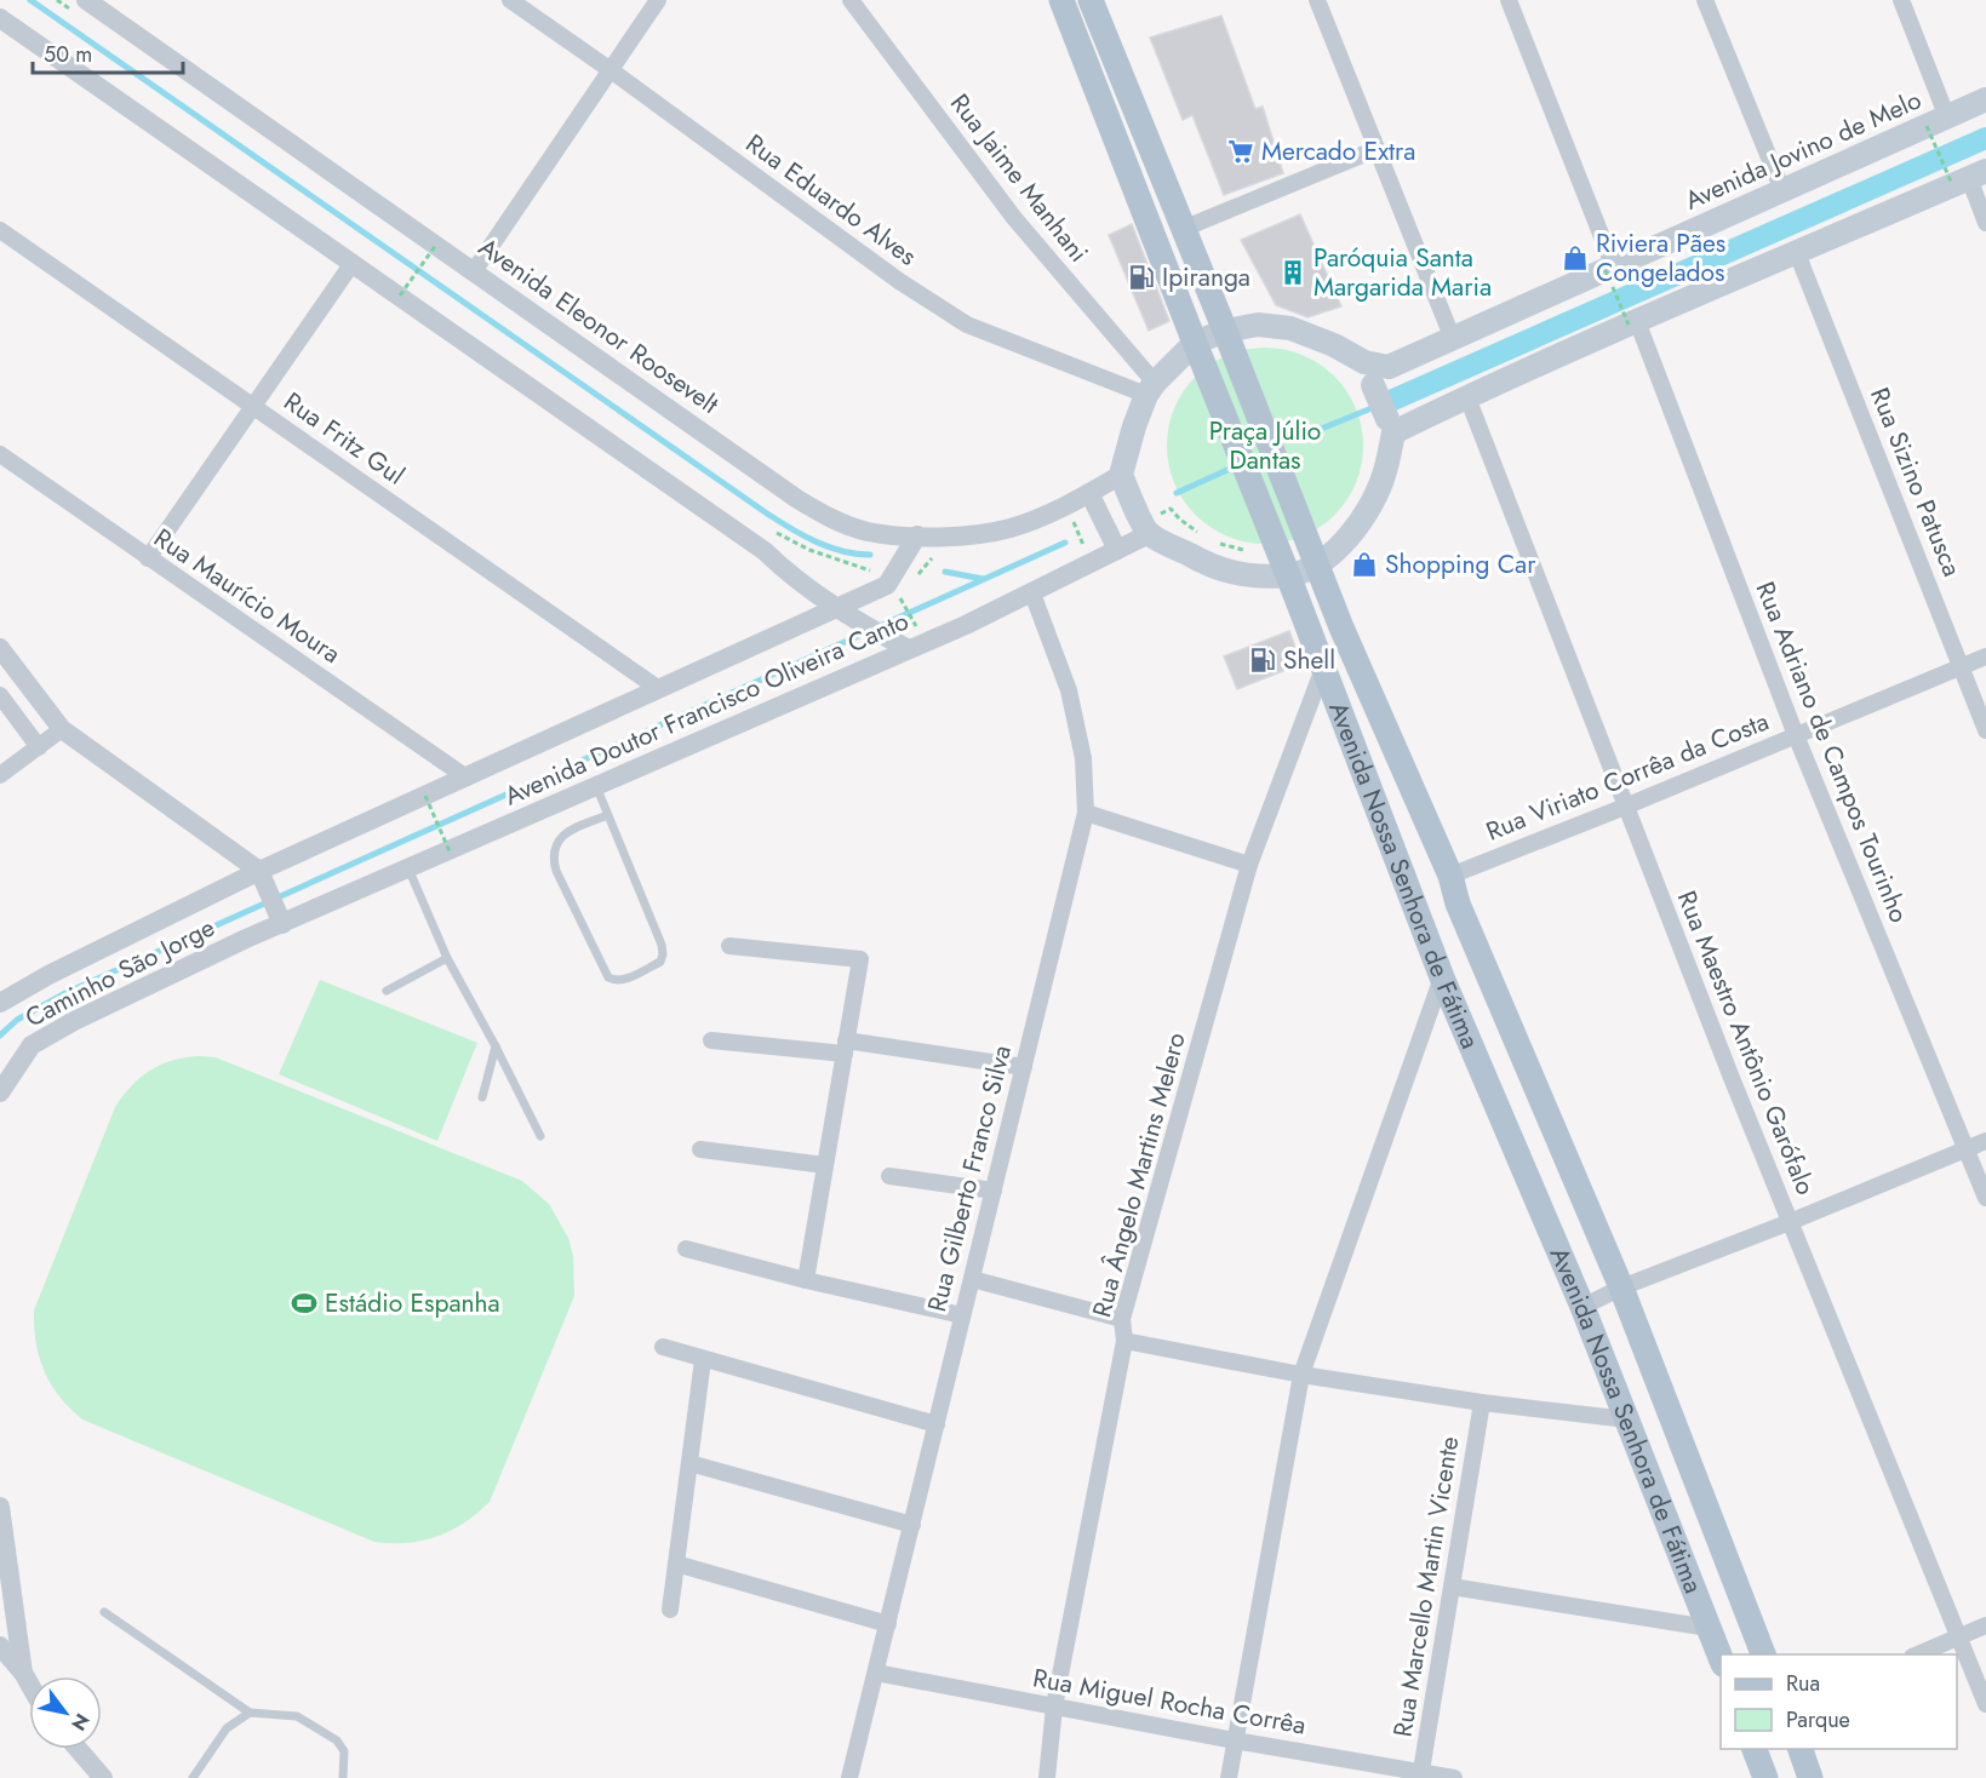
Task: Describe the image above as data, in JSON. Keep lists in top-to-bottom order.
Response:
{
  "streets": {
    "main road": ["Avenida Jovino de Melo", "Avenida Nossa Senhora de Fátima"],
    "street": [
      "Rua Jaime Manhani",
      "Rua Eduardo Alves",
      "Avenida Eleonor Roosevelt",
      "Rua Fritz Gul",
      "Rua Sizino Patusca",
      "Rua Maurício Moura",
      "Avenida Doutor Francisco Oliveira Canto",
      "Rua Adriano de Campos Tourinho",
      "Rua Viriato Corrêa da Costa",
      "Caminho São Jorge",
      "Rua Maestro Antônio Garófalo",
      "Rua Ângelo Martins Melero",
      "Rua Gilberto Franco Silva",
      "Rua Marcello Martin Vicente",
      "Rua Miguel Rocha Corrêa"
    ]
  },
  "crossings": [
    ["Rua Jaime Manhani", "Rua Eduardo Alves"],
    ["Avenida Eleonor Roosevelt", "Avenida Doutor Francisco Oliveira Canto"],
    ["Rua Fritz Gul", "Avenida Doutor Francisco Oliveira Canto"],
    ["Rua Sizino Patusca", "Rua Viriato Corrêa da Costa"],
    ["Rua Maurício Moura", "Avenida Doutor Francisco Oliveira Canto"],
    ["Avenida Doutor Francisco Oliveira Canto", "Caminho São Jorge"],
    ["Avenida Doutor Francisco Oliveira Canto", "Rua Gilberto Franco Silva"],
    ["Rua Adriano de Campos Tourinho", "Rua Viriato Corrêa da Costa"],
    ["Rua Viriato Corrêa da Costa", "Avenida Nossa Senhora de Fátima"],
    ["Rua Viriato Corrêa da Costa", "Rua Maestro Antônio Garófalo"],
    ["Avenida Nossa Senhora de Fátima", "Rua Ângelo Martins Melero"],
    ["Rua Ângelo Martins Melero", "Rua Miguel Rocha Corrêa"],
    ["Rua Gilberto Franco Silva", "Rua Miguel Rocha Corrêa"],
    ["Rua Marcello Martin Vicente", "Rua Miguel Rocha Corrêa"]
  ],
  "parks": ["Praça Júlio Dantas"],
  "places": {
    "supermarket": ["Mercado Extra"],
    "shop": ["Riviera Pães Congelados", "Shopping Car"],
    "building": ["Paróquia Santa Margarida Maria"],
    "fuel station": ["Ipiranga", "Shell"],
    "sports": ["Estádio Espanha"]
  },
  "legend": ["Rua", "Parque"],
  "scale_bar": "50 m",
  "north": "bottom right"
}
